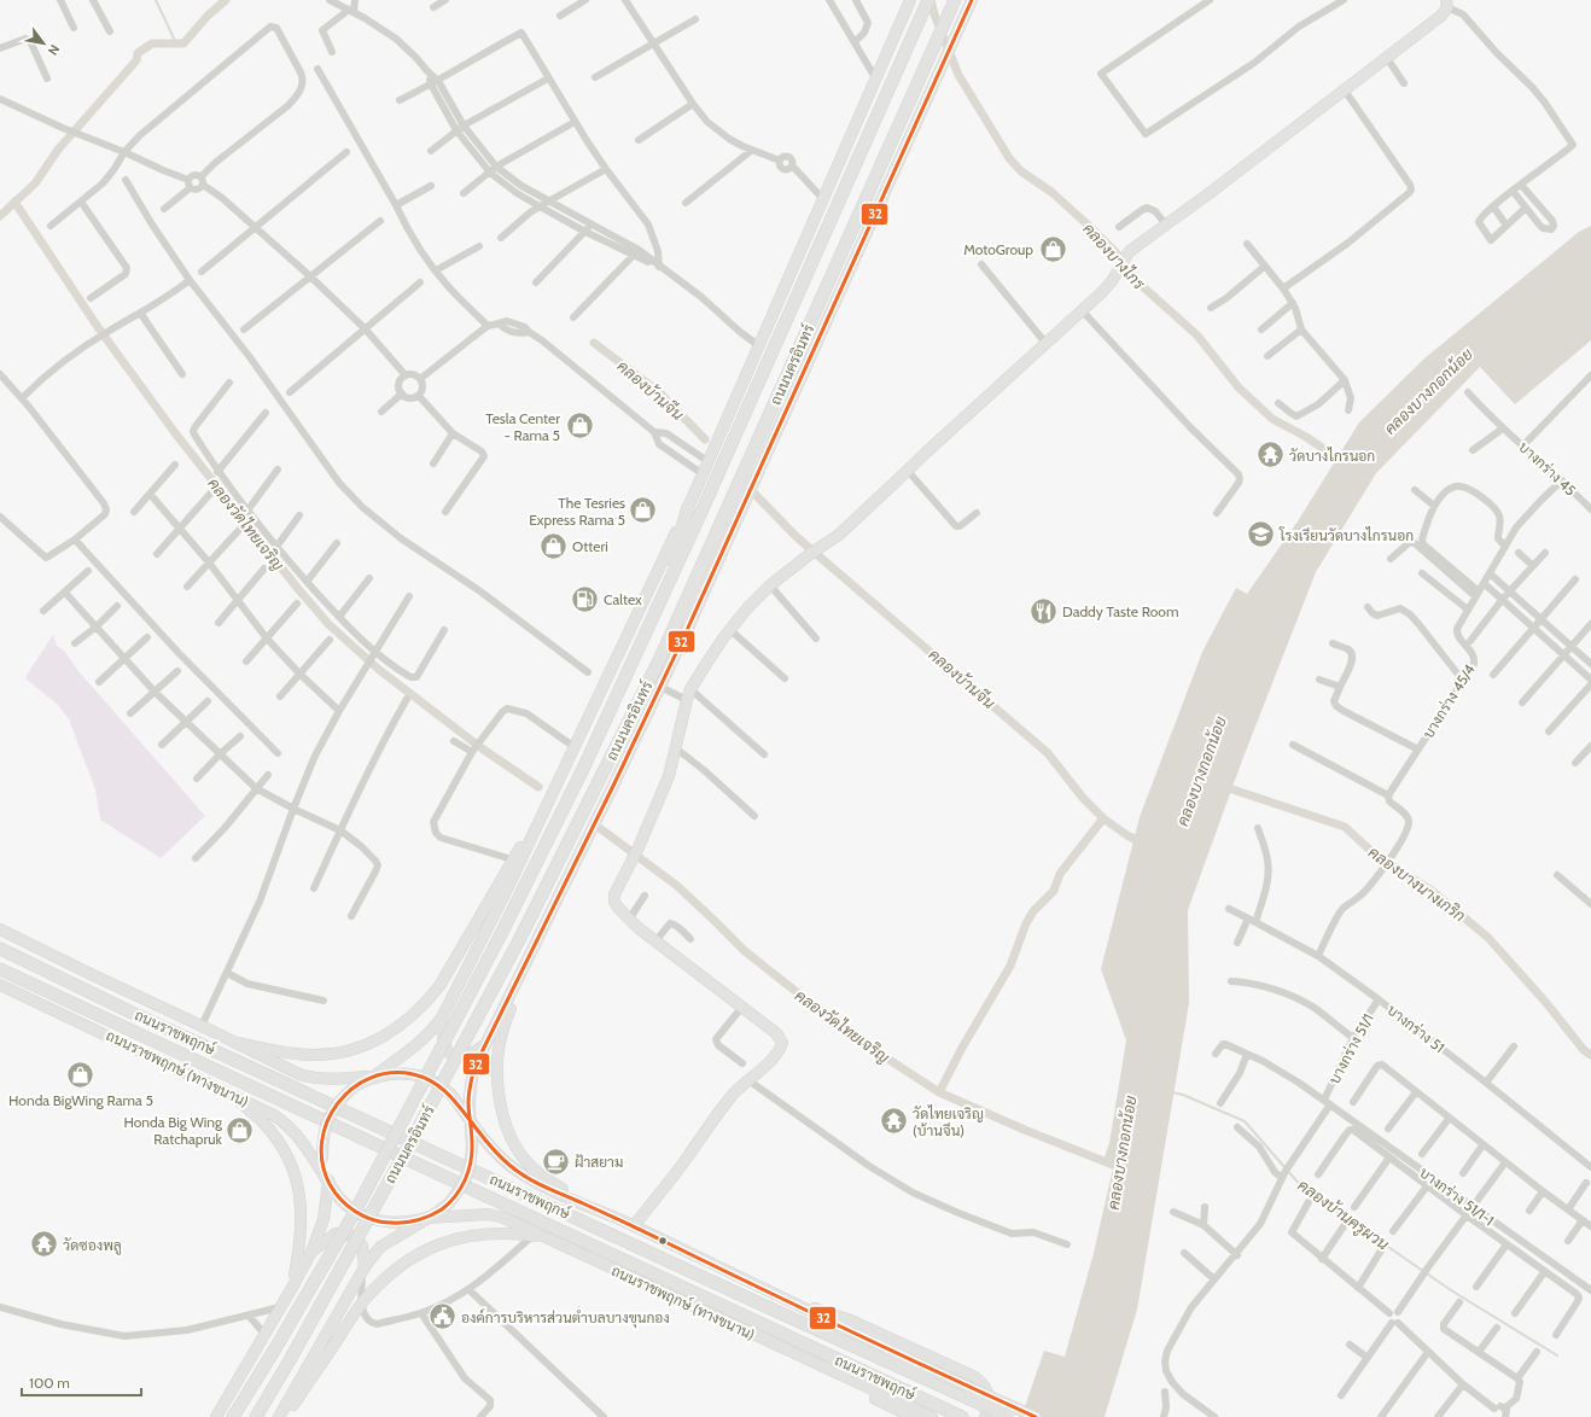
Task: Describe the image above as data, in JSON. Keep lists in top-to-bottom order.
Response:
{
  "streets": {
    "main road": ["ถนนนครอินทร์", "ถนนราชพฤกษ์", "ถนนราชพฤกษ์ (ทางขนาน)"],
    "street": [
      "บางกร่าง 45",
      "บางกร่าง 45/4",
      "บางกร่าง 51",
      "บางกร่าง 51/1",
      "บางกร่าง 51/1-1"
    ]
  },
  "crossings": [
    ["ถนนนครอินทร์", "ถนนราชพฤกษ์ (ทางขนาน)"],
    ["บางกร่าง 45", "บางกร่าง 45/4"],
    ["บางกร่าง 51", "บางกร่าง 51/1"],
    ["บางกร่าง 51/1", "บางกร่าง 51/1-1"]
  ],
  "water": [
    "คลองบางไกร",
    "คลองบ้านจีน",
    "คลองบางกอกน้อย",
    "คลองวัดไทยเจริญ",
    "คลองบางนางเกริก",
    "คลองบ้านครูผวน"
  ],
  "places": {
    "shop": [
      "MotoGroup",
      "Tesla Center - Rama 5",
      "The Tesries Express Rama 5",
      "Otteri",
      "Honda BigWing Rama 5",
      "Honda Big Wing Ratchapruk"
    ],
    "temple": ["วัดบางไกรนอก", "วัดไทยเจริญ (บ้านจีน)", "วัดซองพลู"],
    "school or university": ["โรงเรียนวัดบางไกรนอก"],
    "fuel station": ["Caltex"],
    "restaurant": ["Daddy Taste Room"],
    "cafe": ["ฝ้าสยาม"],
    "public building": ["องค์การบริหารส่วนตำบลบางขุนกอง"]
  },
  "lines": ["transit line 32"],
  "scale_bar": "100 m",
  "north": "bottom right"
}
